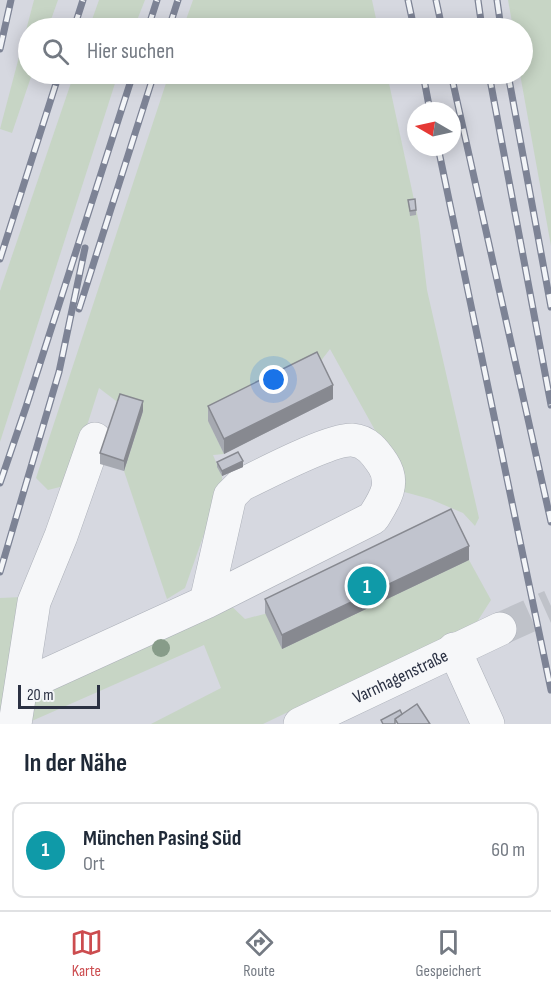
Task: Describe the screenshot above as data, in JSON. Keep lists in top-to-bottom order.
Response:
{
  "streets": {
    "lane": ["Varnhagenstraße"]
  },
  "scale_bar": "20 m",
  "north": "left",
  "page": {
    "search": "Hier suchen",
    "pins": "1",
    "scale": "20 m",
    "heading": "In der Nähe",
    "list": [
      {
        "mark": "1",
        "name": "München Pasing Süd",
        "note": "Ort",
        "value": "60 m"
      }
    ],
    "nav": ["Karte", "Route", "Gespeichert"]
  }
}
